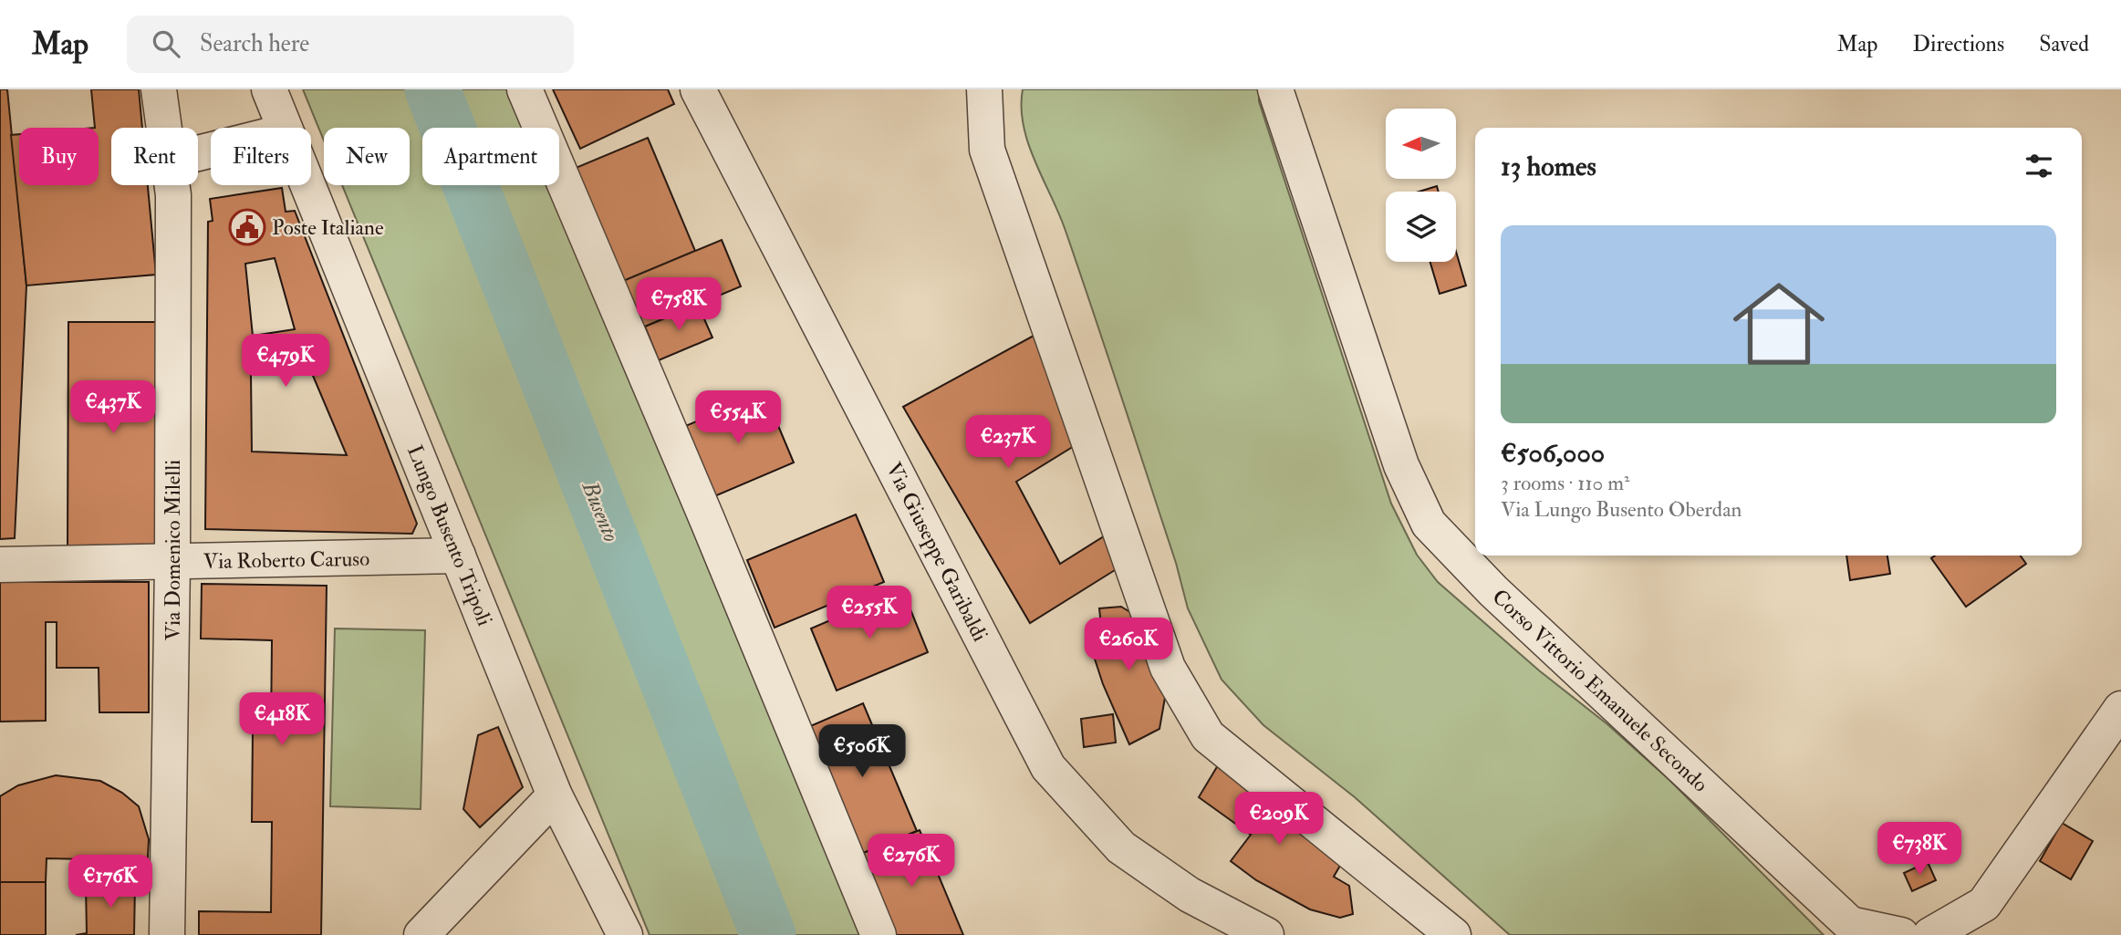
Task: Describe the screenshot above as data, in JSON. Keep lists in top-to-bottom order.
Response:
{
  "streets": {
    "street": [
      "Lungo Busento Tripoli",
      "Via Domenico Milelli",
      "Via Giuseppe Garibaldi",
      "Via Roberto Caruso",
      "Corso Vittorio Emanuele Secondo"
    ]
  },
  "crossings": [
    ["Lungo Busento Tripoli", "Via Roberto Caruso"],
    ["Via Domenico Milelli", "Via Roberto Caruso"]
  ],
  "water": ["Busento"],
  "places": {
    "public building": ["Poste Italiane"]
  },
  "north": "left",
  "page": {
    "header": "Map",
    "search": "Search here",
    "nav": ["Map", "Directions", "Saved"],
    "chip": [
      "Buy",
      "Rent",
      "Filters",
      "New",
      "Apartment"
    ],
    "heading": "13 homes",
    "list": [
      {
        "name": "€506,000",
        "note": "3 rooms · 110 m² · Via Lungo Busento Oberdan"
      }
    ],
    "price": [
      "€758K",
      "€479K",
      "€437K",
      "€554K",
      "€237K",
      "€255K",
      "€260K",
      "€418K",
      "€506K",
      "€209K",
      "€738K",
      "€276K",
      "€176K"
    ]
  }
}
